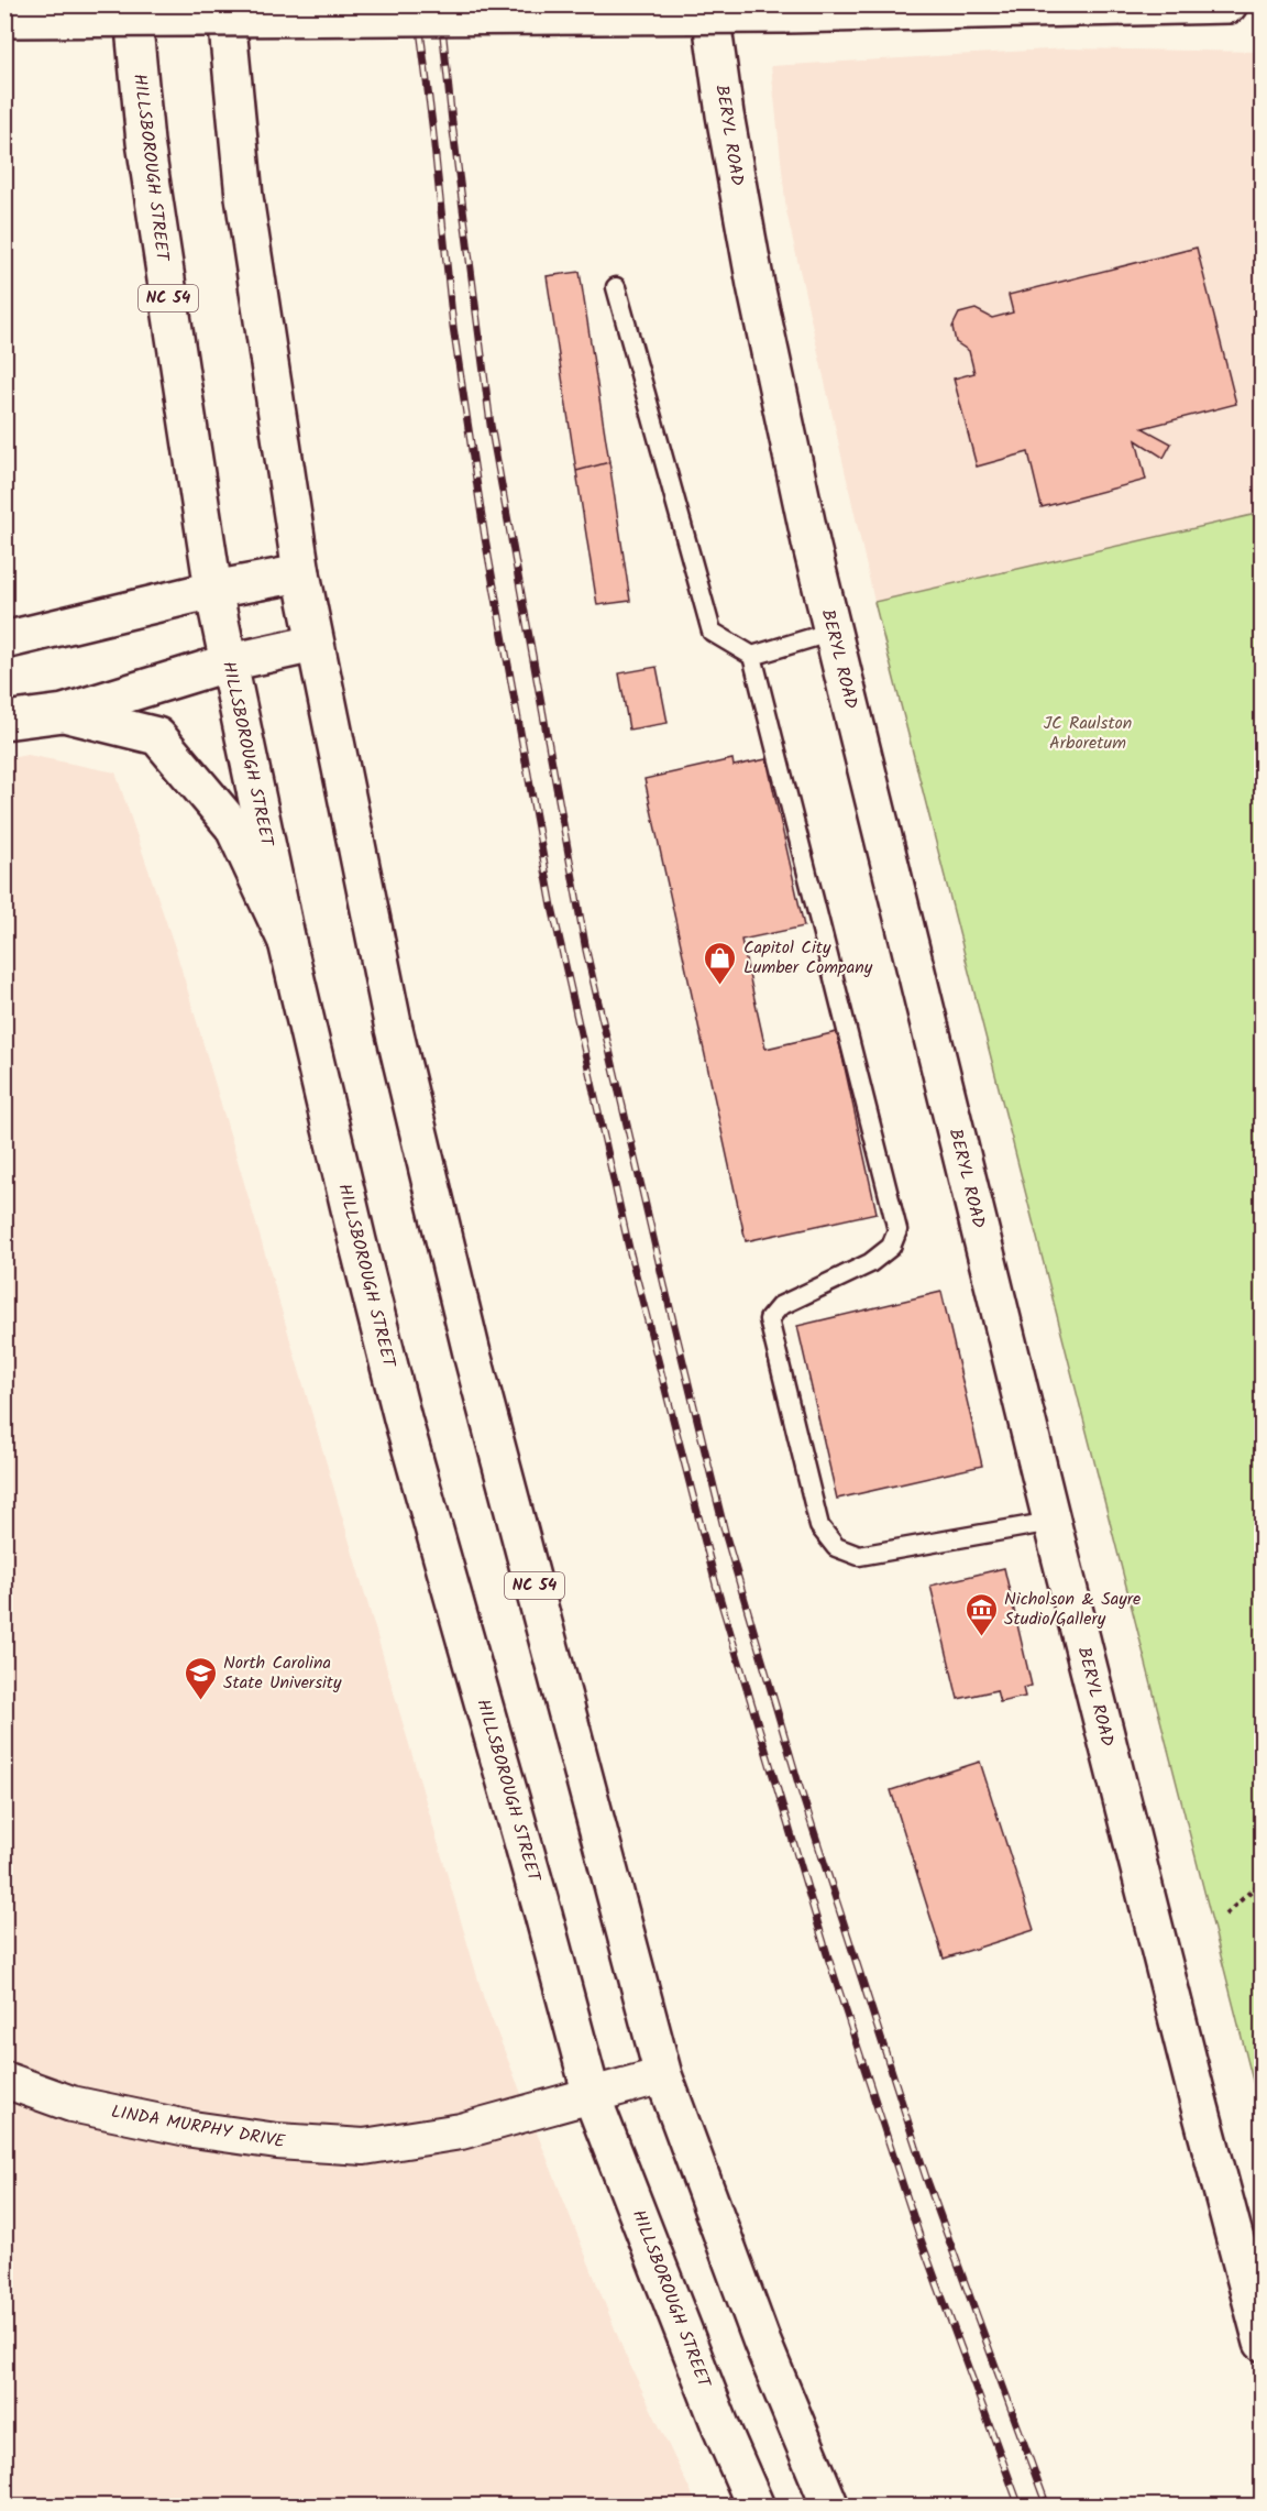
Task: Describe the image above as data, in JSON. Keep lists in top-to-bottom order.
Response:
{
  "streets": {
    "main road": ["BERYL ROAD", "HILLSBOROUGH STREET", "NC 54"],
    "street": ["LINDA MURPHY DRIVE"]
  },
  "crossings": [
    ["HILLSBOROUGH STREET", "LINDA MURPHY DRIVE"],
    ["NC 54", "LINDA MURPHY DRIVE"]
  ],
  "parks": ["JC Raulston Arboretum"],
  "places": {
    "shop": ["Capitol City Lumber Company"],
    "museum": ["Nicholson & Sayre Studio/Gallery"],
    "school or university": ["North Carolina State University"]
  }
}
